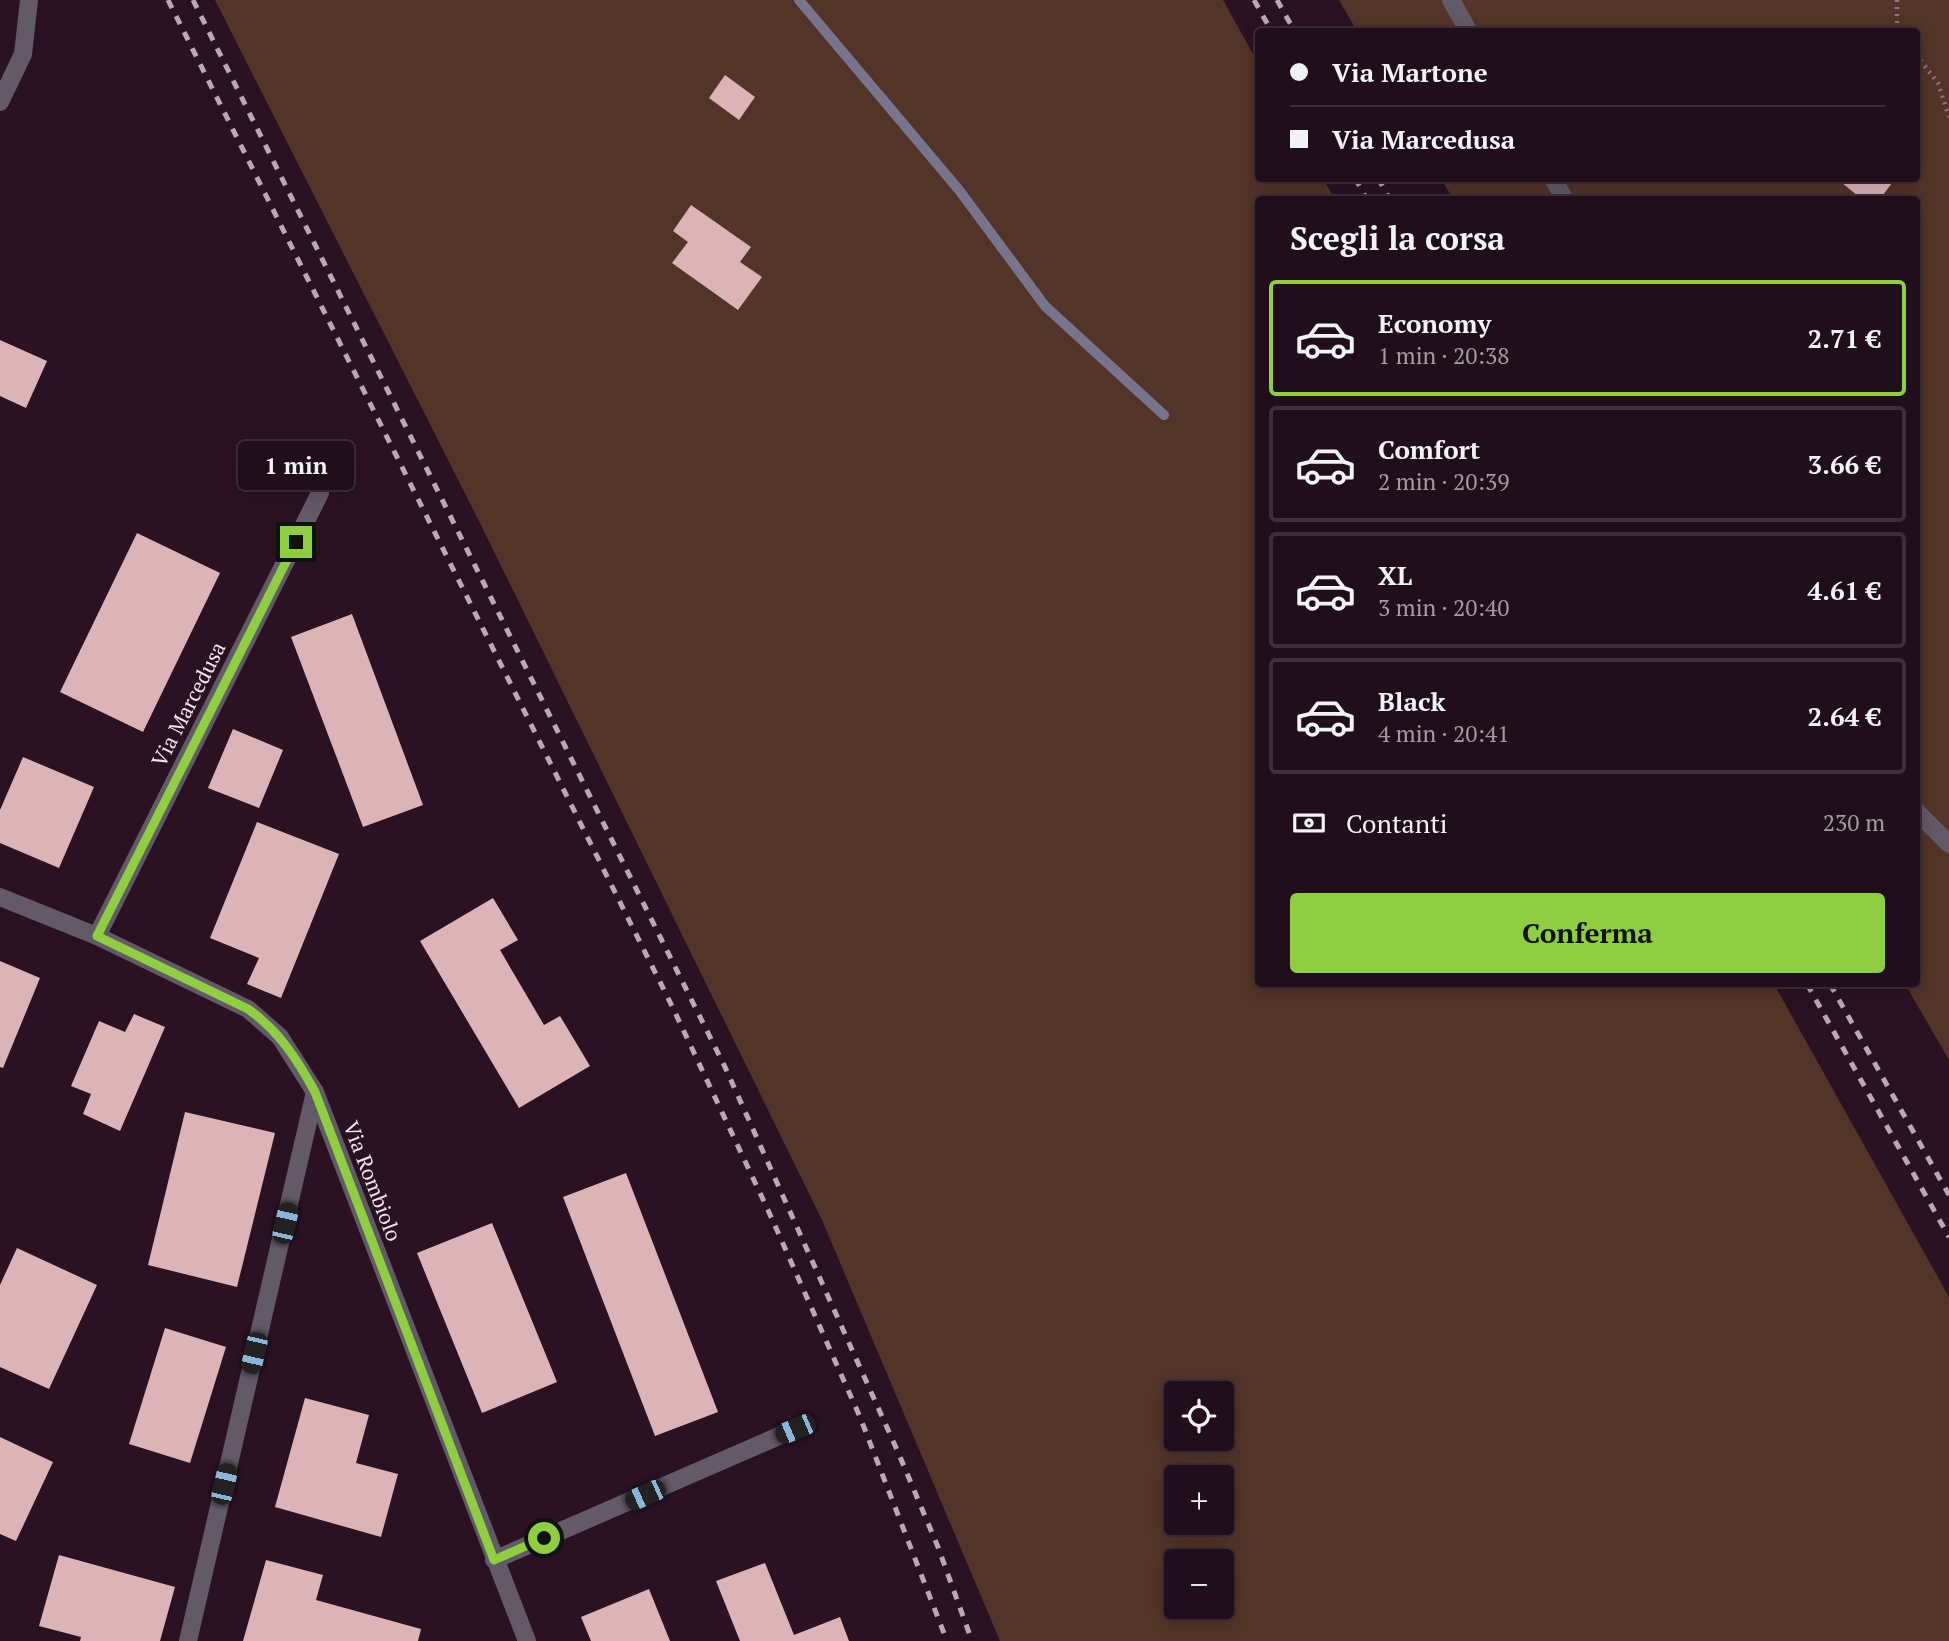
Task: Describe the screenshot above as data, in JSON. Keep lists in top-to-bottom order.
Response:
{
  "streets": {
    "street": ["Via Marcedusa", "Via Rombiolo"]
  },
  "crossings": [
    ["Via Marcedusa", "Via Rombiolo"]
  ],
  "page": {
    "banner": ["Via Martone", "Via Marcedusa"],
    "heading": "Scegli la corsa",
    "list": [
      {
        "name": "Economy",
        "note": "1 min · 20:38",
        "value": "2.71 €"
      },
      {
        "name": "Comfort",
        "note": "2 min · 20:39",
        "value": "3.66 €"
      },
      {
        "name": "XL",
        "note": "3 min · 20:40",
        "value": "4.61 €"
      },
      {
        "name": "Black",
        "note": "4 min · 20:41",
        "value": "2.64 €"
      }
    ],
    "bubble": "1 min",
    "pay": ["Contanti", "230 m"],
    "buttons": "Conferma",
    "map_buttons": ["+", "−"]
  }
}
